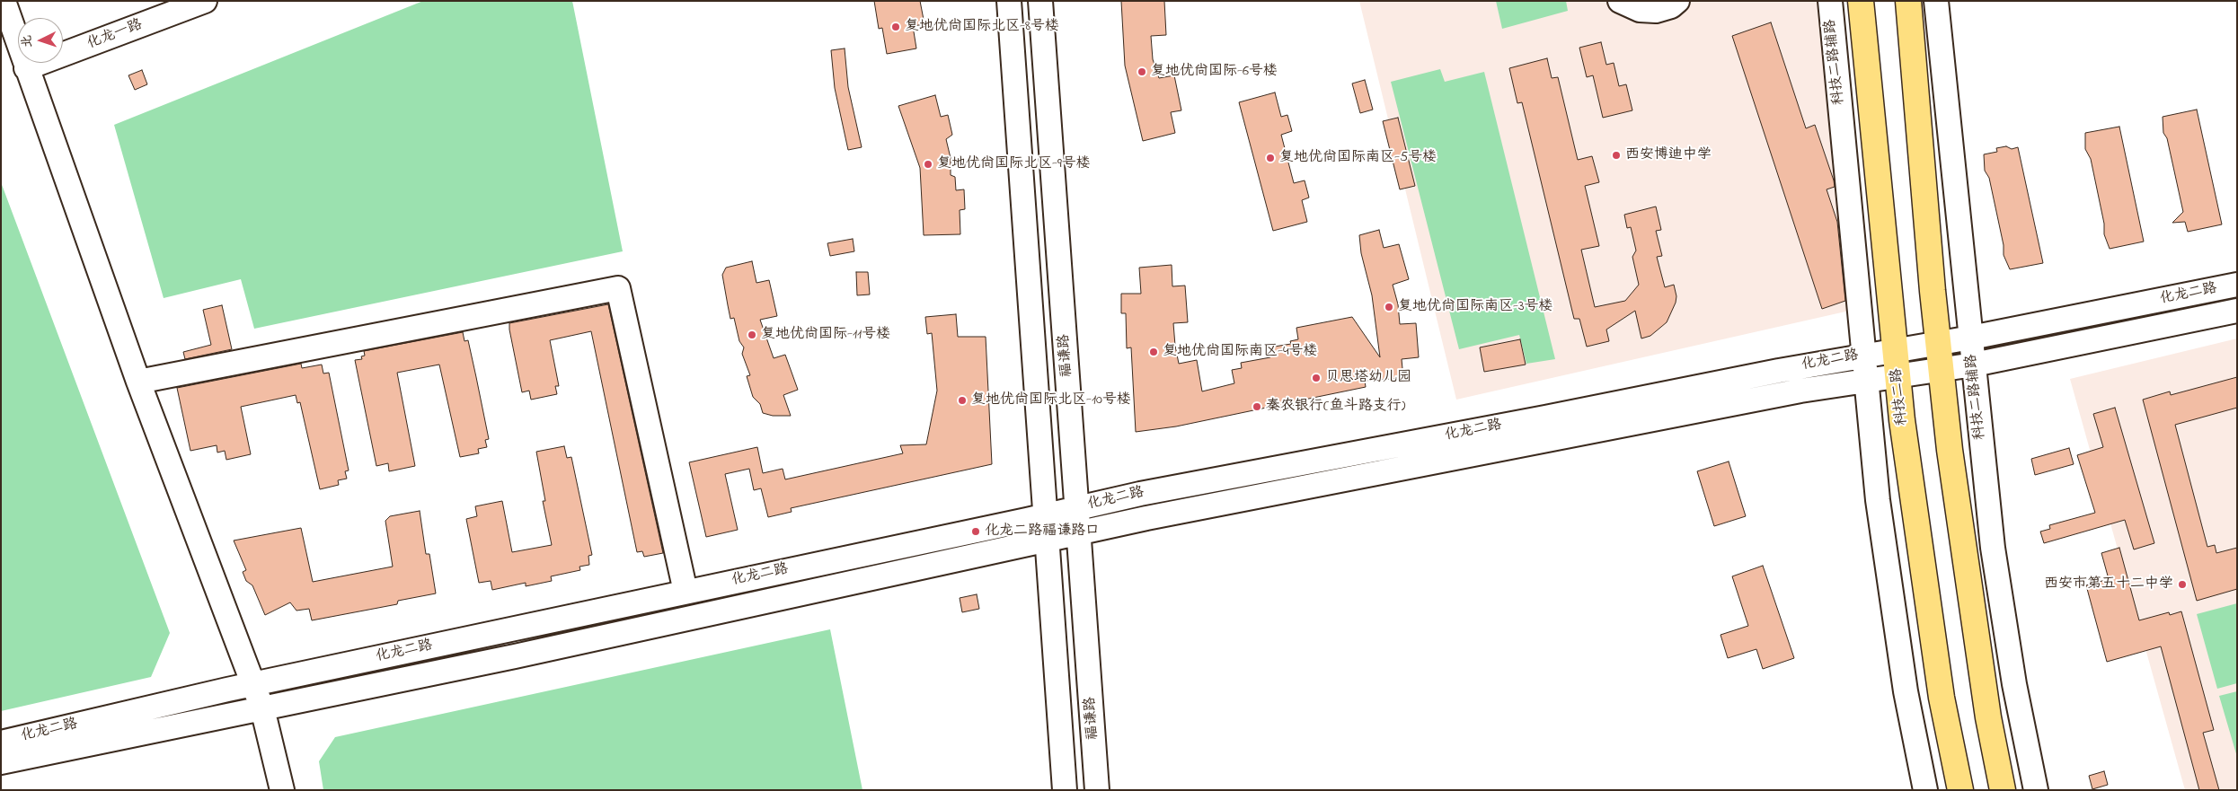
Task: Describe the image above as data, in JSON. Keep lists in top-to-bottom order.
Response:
{
  "streets": {
    "main road": ["科技二路"],
    "street": [
      "化龙一路",
      "科技二路辅路",
      "化龙二路",
      "福谦路"
    ]
  },
  "crossings": [
    ["科技二路辅路", "化龙二路"],
    ["化龙二路", "福谦路"],
    ["化龙二路", "科技二路"]
  ],
  "places": [
    "复地优尚国际北区-8号楼",
    "复地优尚国际-6号楼",
    "西安博迪中学",
    "复地优尚国际南区-5号楼",
    "复地优尚国际北区-9号楼",
    "复地优尚国际南区-3号楼",
    "复地优尚国际-11号楼",
    "复地优尚国际南区-4号楼",
    "贝思塔幼儿园",
    "复地优尚国际北区-10号楼",
    "秦农银行(鱼斗路支行)",
    "化龙二路福谦路口",
    "西安市第五十二中学"
  ],
  "north": "left"
}
